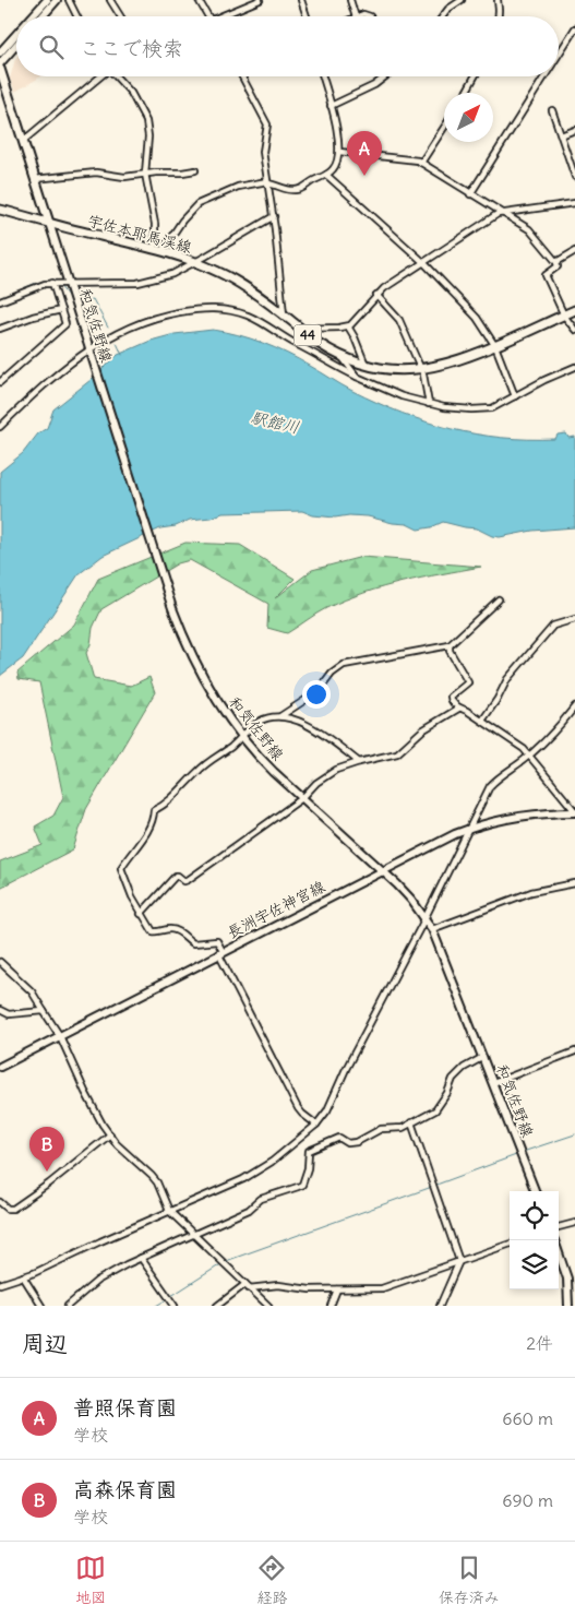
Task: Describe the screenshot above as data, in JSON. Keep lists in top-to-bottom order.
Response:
{
  "streets": {
    "main road": [
      "宇佐本耶馬渓線",
      "和気佐野線",
      "44",
      "長洲宇佐神宮線"
    ]
  },
  "crossings": [
    ["宇佐本耶馬渓線", "和気佐野線"],
    ["和気佐野線", "長洲宇佐神宮線"]
  ],
  "water": ["駅館川"],
  "north": "top right",
  "page": {
    "search": "ここで検索",
    "pins": ["A", "B"],
    "heading": ["周辺", "2件"],
    "list": [
      {
        "mark": "A",
        "name": "普照保育園",
        "note": "学校",
        "value": "660 m"
      },
      {
        "mark": "B",
        "name": "高森保育園",
        "note": "学校",
        "value": "690 m"
      }
    ],
    "nav": ["地図", "経路", "保存済み"]
  }
}
